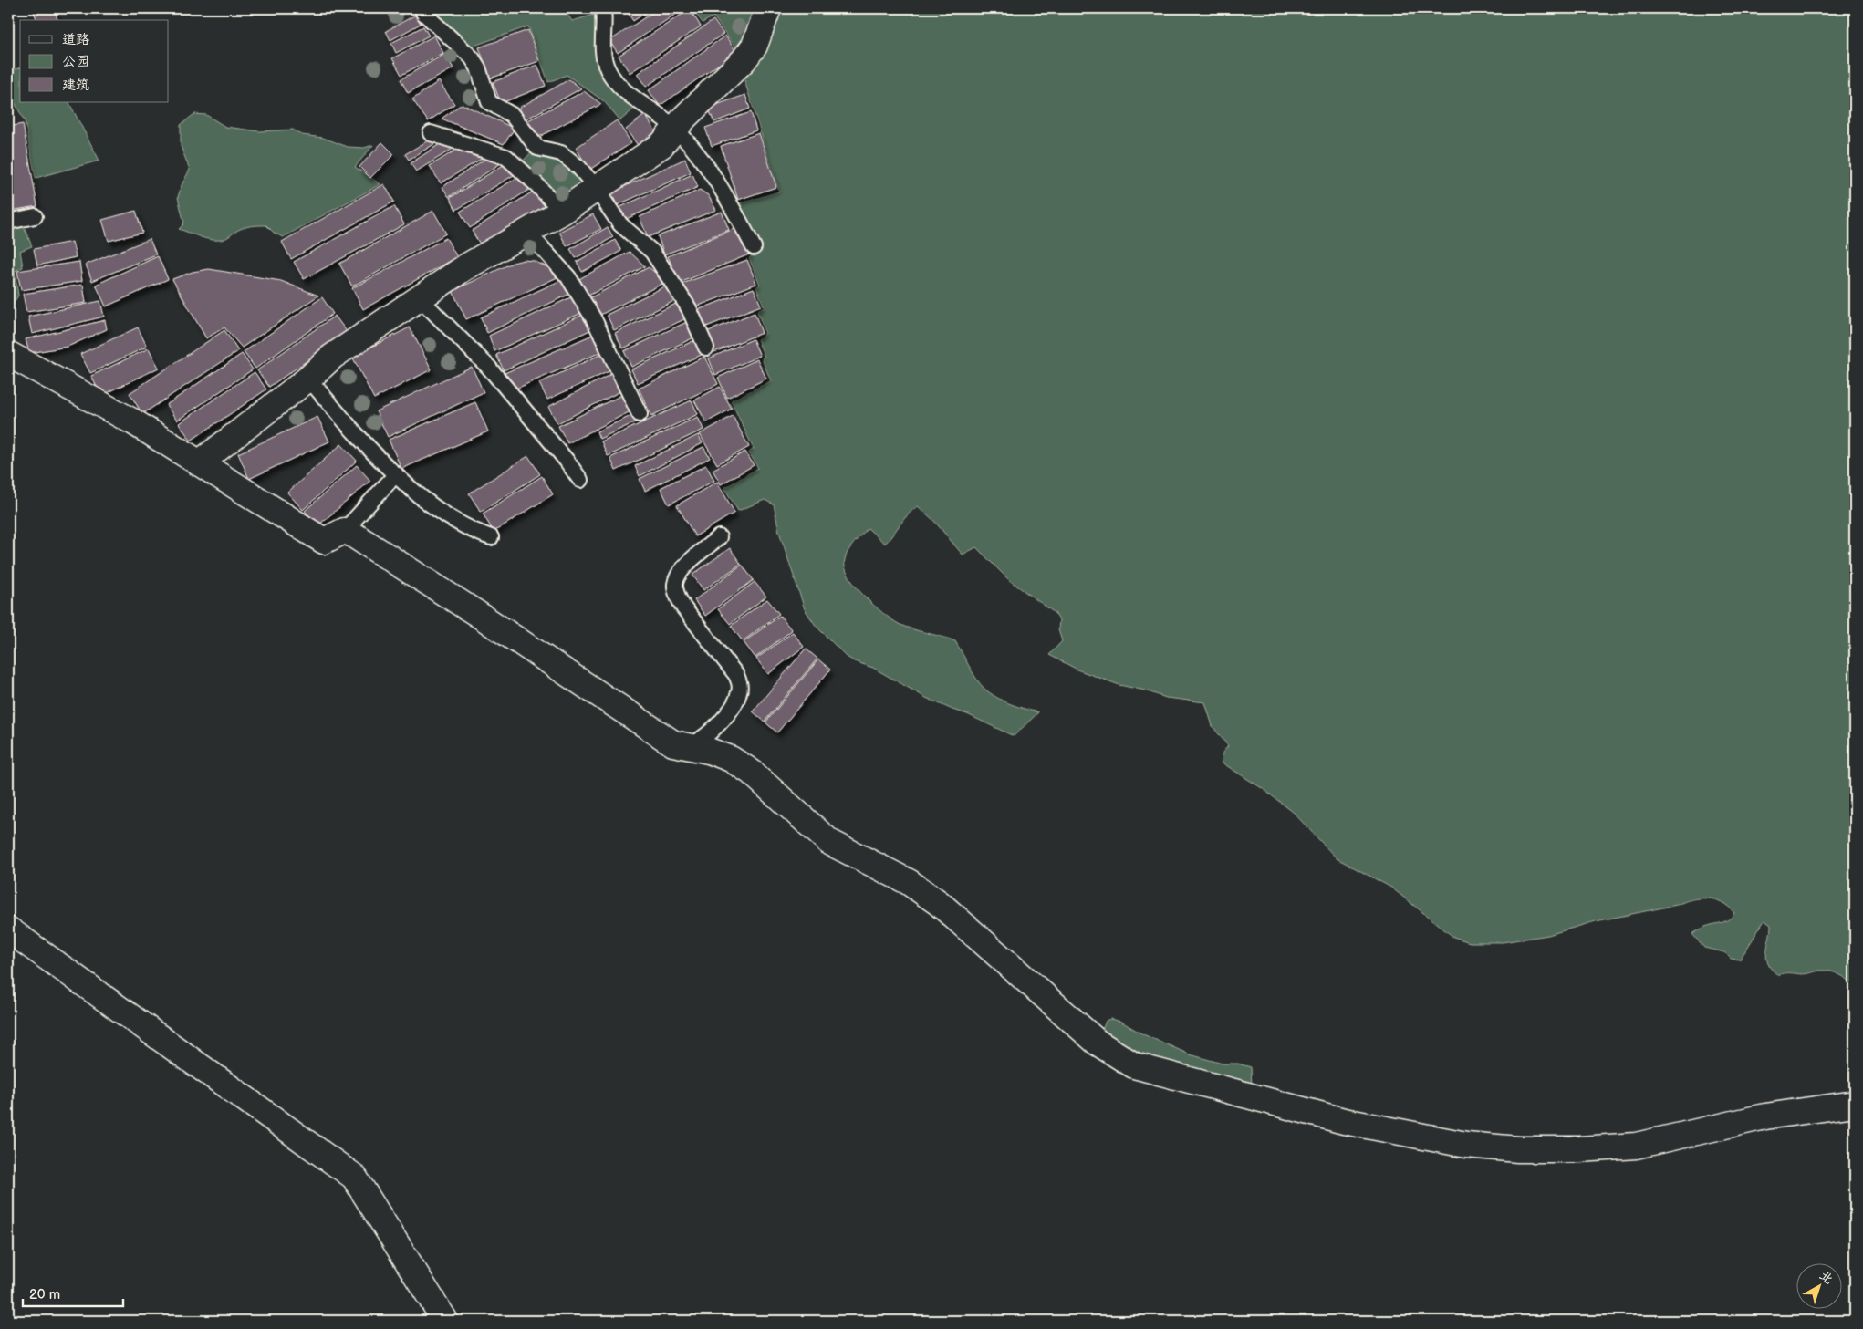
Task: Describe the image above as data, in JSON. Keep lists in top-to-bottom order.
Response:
{
  "legend": ["道路", "公园", "建筑"],
  "scale_bar": "20 m",
  "north": "top right"
}
